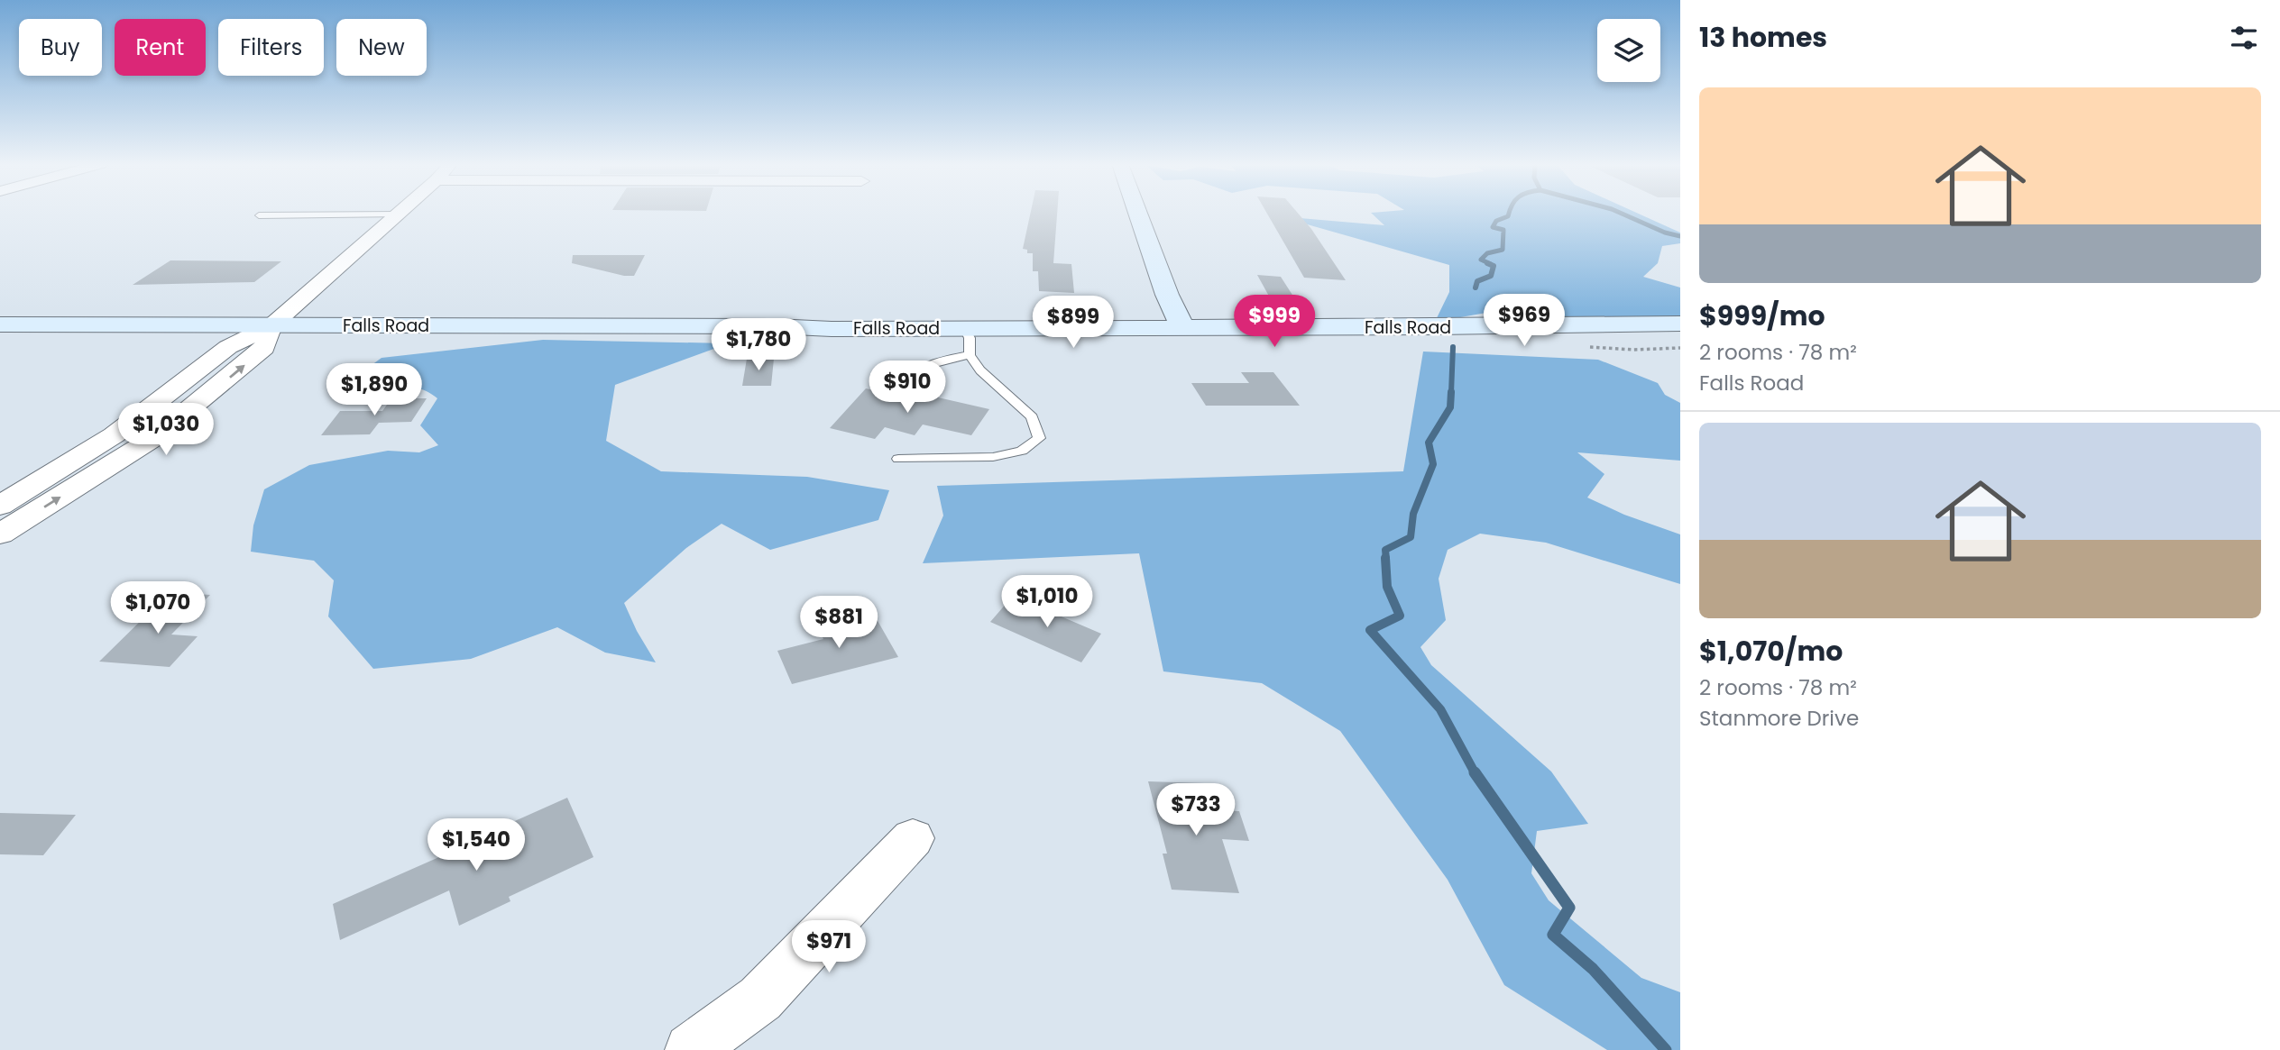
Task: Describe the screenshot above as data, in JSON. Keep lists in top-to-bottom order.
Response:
{
  "streets": {
    "main road": ["Falls Road"]
  },
  "page": {
    "heading": "13 homes",
    "chip": [
      "Buy",
      "Rent",
      "Filters",
      "New"
    ],
    "list": [
      {
        "name": "$999/mo",
        "note": "2 rooms · 78 m² · Falls Road"
      },
      {
        "name": "$1,070/mo",
        "note": "2 rooms · 78 m² · Stanmore Drive"
      }
    ],
    "price": [
      "$969",
      "$999",
      "$899",
      "$1,780",
      "$910",
      "$1,890",
      "$1,030",
      "$1,010",
      "$1,070",
      "$881",
      "$733",
      "$1,540",
      "$971"
    ]
  }
}
